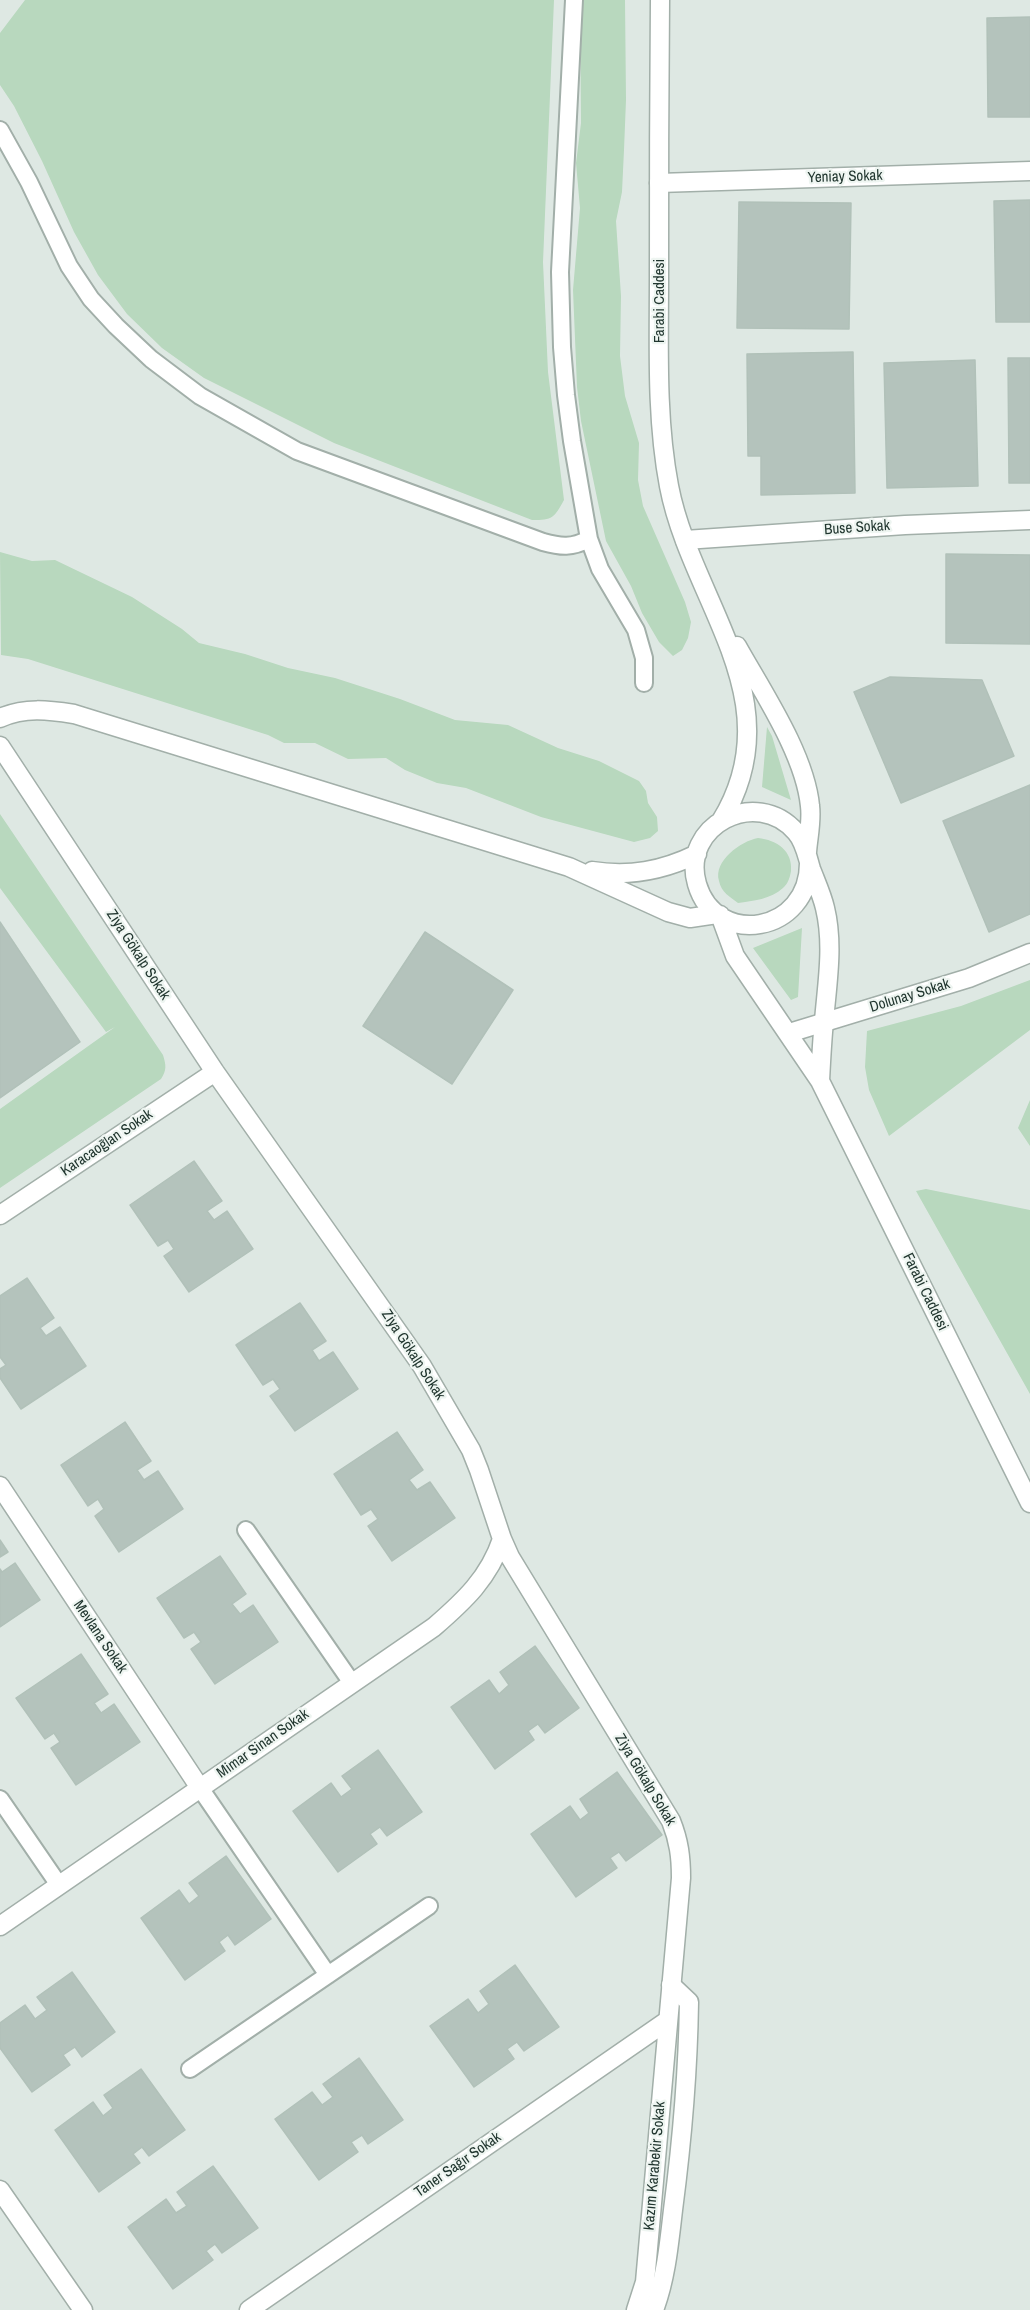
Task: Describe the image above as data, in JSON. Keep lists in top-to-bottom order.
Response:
{
  "streets": {
    "street": [
      "Yeniay Sokak",
      "Farabi Caddesi",
      "Buse Sokak",
      "Ziya Gökalp Sokak",
      "Dolunay Sokak",
      "Karacaoğlan Sokak",
      "Mevlana Sokak",
      "Mimar Sinan Sokak",
      "Taner Sağır Sokak",
      "Kazım Karabekir Sokak"
    ]
  },
  "crossings": [
    ["Yeniay Sokak", "Farabi Caddesi"],
    ["Farabi Caddesi", "Buse Sokak"],
    ["Farabi Caddesi", "Dolunay Sokak"],
    ["Ziya Gökalp Sokak", "Karacaoğlan Sokak"],
    ["Ziya Gökalp Sokak", "Mimar Sinan Sokak"],
    ["Ziya Gökalp Sokak", "Taner Sağır Sokak"],
    ["Ziya Gökalp Sokak", "Kazım Karabekir Sokak"],
    ["Mevlana Sokak", "Mimar Sinan Sokak"],
    ["Taner Sağır Sokak", "Kazım Karabekir Sokak"]
  ]
}
